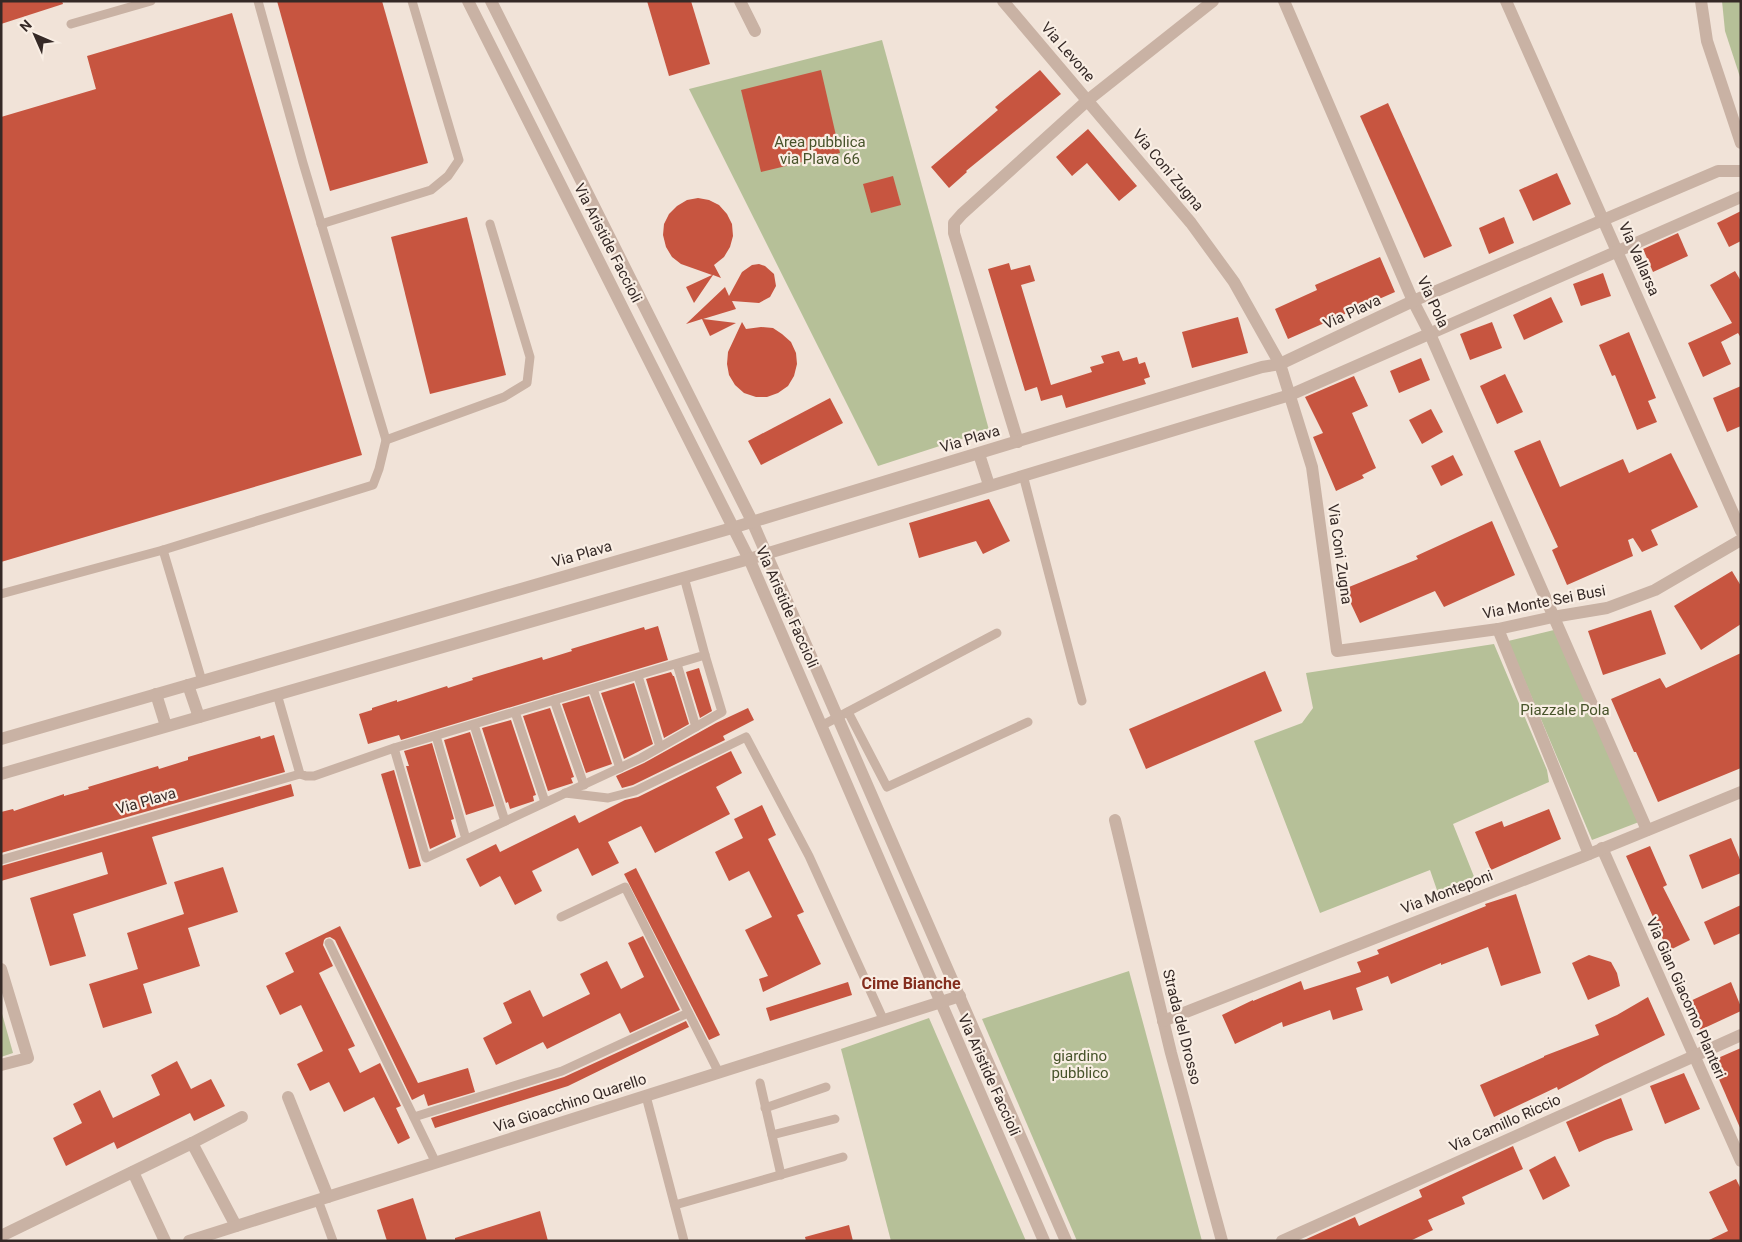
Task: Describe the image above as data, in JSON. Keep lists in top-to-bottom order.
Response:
{
  "streets": {
    "street": [
      "Via Levone",
      "Via Coni Zugna",
      "Via Aristide Faccioli",
      "Via Vallarsa",
      "Via Pola",
      "Via Plava",
      "Via Monte Sei Busi",
      "Via Monteponi",
      "Via Gian Giacomo Planteri",
      "Strada del Drosso",
      "Via Gioacchino Quarello",
      "Via Camillo Riccio"
    ]
  },
  "crossings": [
    ["Via Levone", "Via Coni Zugna"],
    ["Via Coni Zugna", "Via Plava"],
    ["Via Coni Zugna", "Via Monte Sei Busi"],
    ["Via Aristide Faccioli", "Via Plava"],
    ["Via Aristide Faccioli", "Via Gioacchino Quarello"],
    ["Via Vallarsa", "Via Plava"],
    ["Via Pola", "Via Plava"],
    ["Via Pola", "Via Monte Sei Busi"],
    ["Via Monteponi", "Via Gian Giacomo Planteri"],
    ["Via Monteponi", "Strada del Drosso"],
    ["Via Gian Giacomo Planteri", "Via Camillo Riccio"]
  ],
  "districts": ["Cime Bianche"],
  "parks": ["Area pubblica via Plava 66", "Piazzale Pola", "giardino pubblico"],
  "north": "top left"
}
